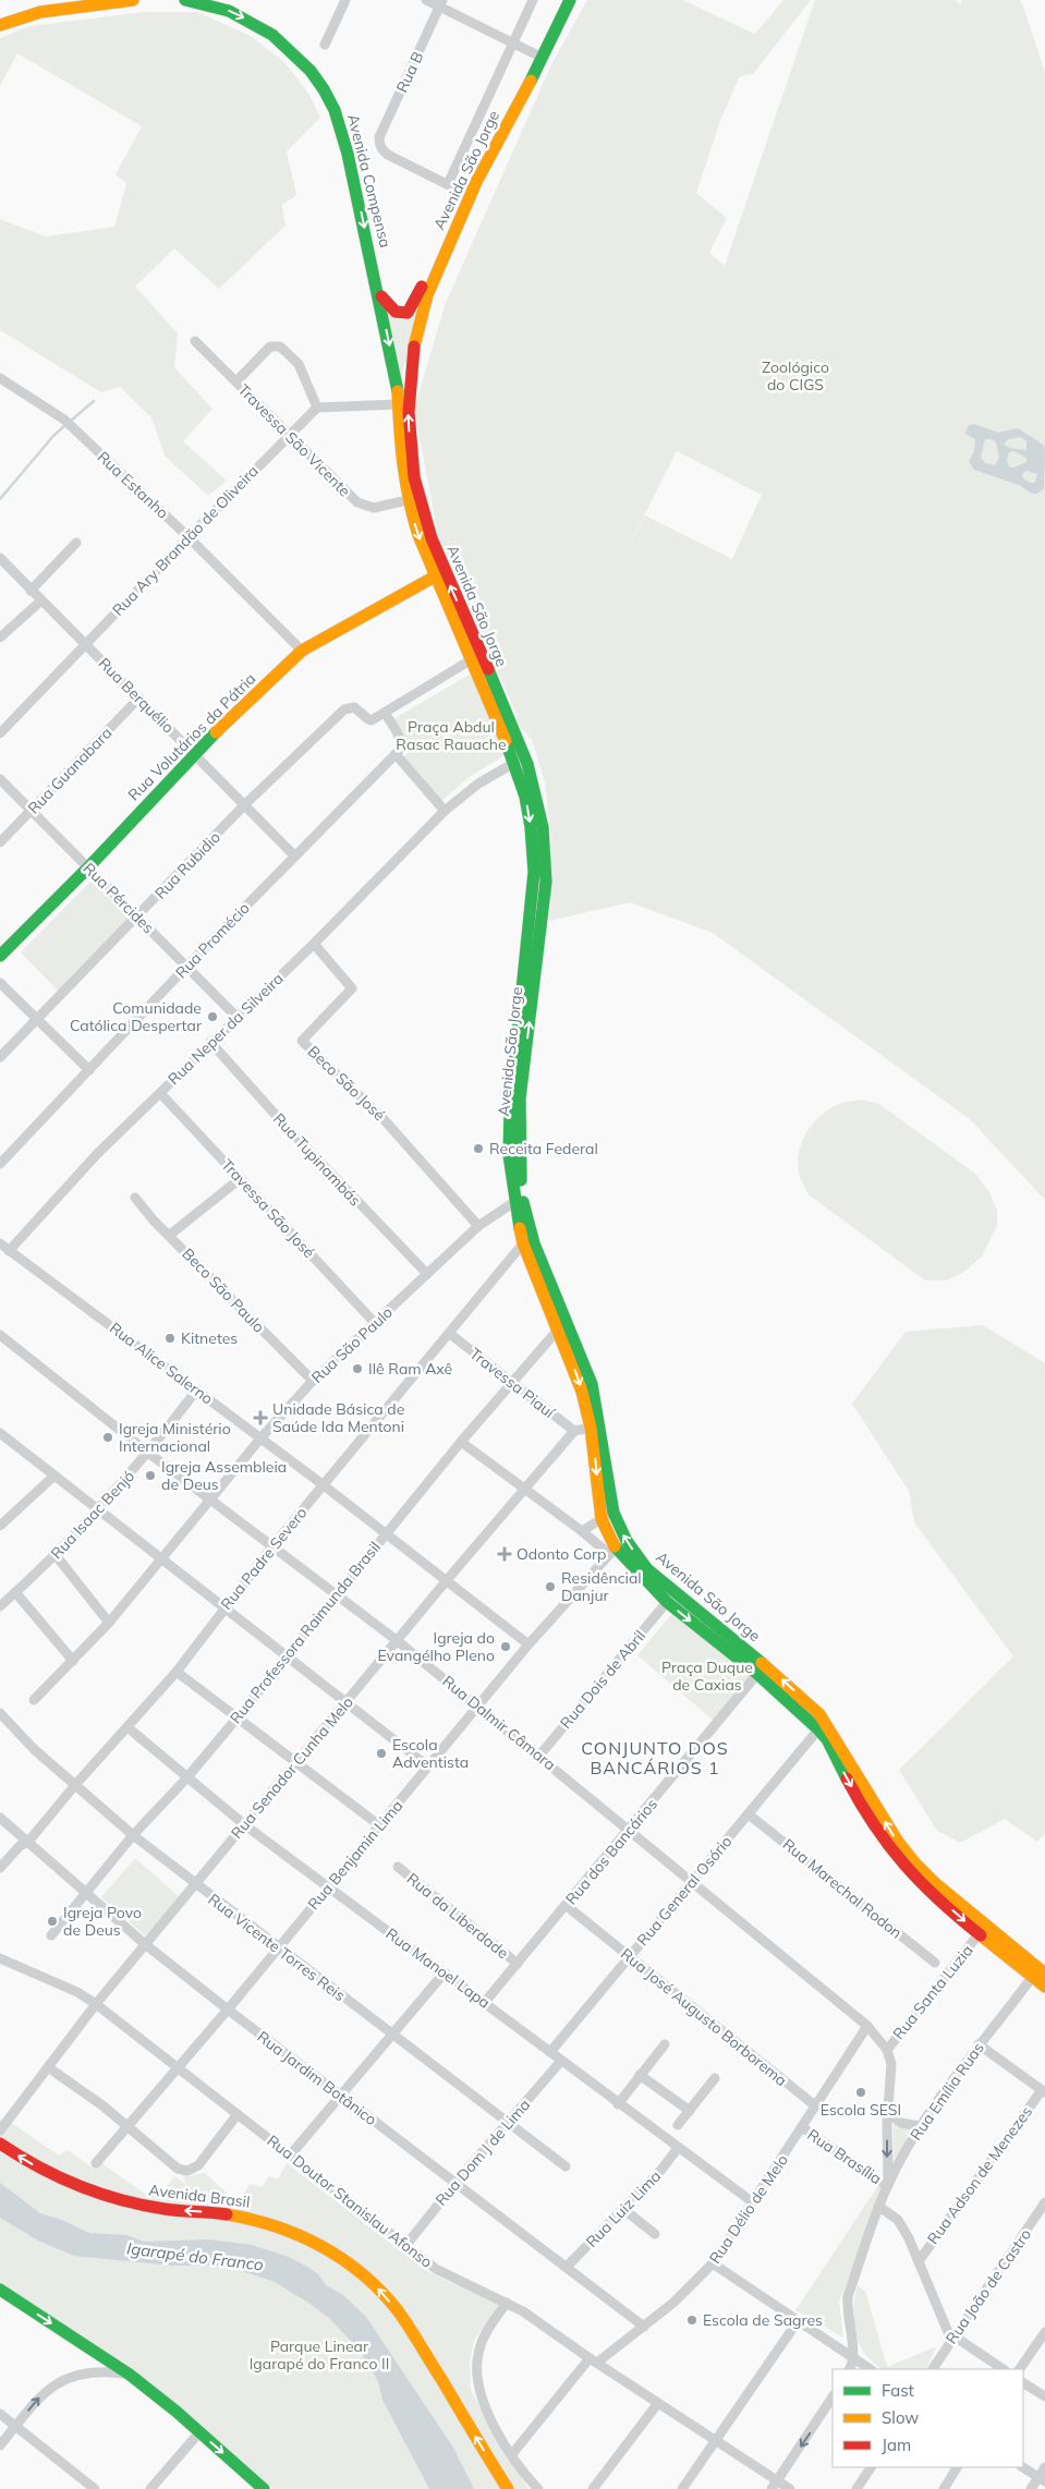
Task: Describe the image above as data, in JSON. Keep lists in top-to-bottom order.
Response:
{
  "streets": {
    "main road": [
      "Avenida São Jorge",
      "Avenida Compensa",
      "Rua Volutários da Pátria",
      "Avenida Brasil"
    ],
    "street": [
      "Rua B",
      "Travessa São Vicente",
      "Rua Estanho",
      "Rua Ary Brandão de Oliveira",
      "Rua Berquélio",
      "Rua Guanabara",
      "Rua Rubidio",
      "Rua Pércides",
      "Rua Promécio",
      "Rua Neper da Silveira",
      "Beco São José",
      "Rua Tupinambás",
      "Travessa São José",
      "Beco São Paulo",
      "Rua São Paulo",
      "Rua Alice Salerno",
      "Travessa Piauí",
      "Rua Isaac Benjó",
      "Rua Padre Severo",
      "Rua Professora Raimunda Brasil",
      "Rua Dois de Abril",
      "Rua Dalmir Câmara",
      "Rua Senador Cunha Melo",
      "Rua dos Bancários",
      "Rua Benjamin Lima",
      "Rua Marechal Rodon",
      "Rua General Osório",
      "Rua da Liberdade",
      "Rua Vicente Torres Reis",
      "Rua Manoel Lapa",
      "Rua Santa Luzia",
      "Rua José Augusto Borborema",
      "Rua Jardim Botânico",
      "Rua Emília Ruas",
      "Rua Dom J de Lima",
      "Rua Brasília",
      "Rua Adson de Menezes",
      "Rua Doutor Stanislau Afonso",
      "Rua Luiz Lima",
      "Rua Délio de Melo",
      "Rua João de Castro"
    ]
  },
  "crossings": [
    ["Avenida São Jorge", "Avenida Compensa"],
    ["Avenida São Jorge", "Travessa São Vicente"],
    ["Avenida São Jorge", "Rua Volutários da Pátria"],
    ["Avenida São Jorge", "Rua Neper da Silveira"],
    ["Avenida São Jorge", "Rua São Paulo"],
    ["Avenida São Jorge", "Rua Padre Severo"],
    ["Avenida São Jorge", "Rua Professora Raimunda Brasil"],
    ["Avenida São Jorge", "Rua Dois de Abril"],
    ["Avenida São Jorge", "Rua dos Bancários"],
    ["Avenida São Jorge", "Rua Benjamin Lima"],
    ["Avenida São Jorge", "Rua General Osório"],
    ["Avenida São Jorge", "Rua Santa Luzia"],
    ["Avenida São Jorge", "Rua Emília Ruas"],
    ["Travessa São Vicente", "Rua Ary Brandão de Oliveira"],
    ["Rua Estanho", "Rua Ary Brandão de Oliveira"],
    ["Rua Estanho", "Rua Volutários da Pátria"],
    ["Rua Ary Brandão de Oliveira", "Rua Berquélio"],
    ["Rua Berquélio", "Rua Volutários da Pátria"],
    ["Rua Berquélio", "Rua Guanabara"],
    ["Rua Berquélio", "Rua Rubidio"],
    ["Rua Berquélio", "Rua Promécio"],
    ["Rua Volutários da Pátria", "Rua Pércides"],
    ["Rua Guanabara", "Rua Pércides"],
    ["Rua Rubidio", "Rua Pércides"],
    ["Rua Pércides", "Rua Promécio"],
    ["Rua Pércides", "Rua Neper da Silveira"],
    ["Rua Neper da Silveira", "Beco São José"],
    ["Rua Neper da Silveira", "Rua Tupinambás"],
    ["Rua Neper da Silveira", "Travessa São José"],
    ["Rua Neper da Silveira", "Rua Alice Salerno"],
    ["Beco São José", "Rua São Paulo"],
    ["Rua Tupinambás", "Rua São Paulo"],
    ["Travessa São José", "Rua São Paulo"],
    ["Beco São Paulo", "Rua São Paulo"],
    ["Rua São Paulo", "Rua Alice Salerno"],
    ["Rua São Paulo", "Rua Dalmir Câmara"],
    ["Rua Alice Salerno", "Rua Isaac Benjó"],
    ["Rua Alice Salerno", "Rua Padre Severo"],
    ["Rua Alice Salerno", "Rua Professora Raimunda Brasil"],
    ["Rua Alice Salerno", "Rua Senador Cunha Melo"],
    ["Rua Alice Salerno", "Rua Benjamin Lima"],
    ["Travessa Piauí", "Rua Padre Severo"],
    ["Travessa Piauí", "Rua Professora Raimunda Brasil"],
    ["Travessa Piauí", "Rua Senador Cunha Melo"],
    ["Rua Isaac Benjó", "Rua Dalmir Câmara"],
    ["Rua Padre Severo", "Rua Dalmir Câmara"],
    ["Rua Padre Severo", "Rua Vicente Torres Reis"],
    ["Rua Padre Severo", "Rua Manoel Lapa"],
    ["Rua Padre Severo", "Rua Jardim Botânico"],
    ["Rua Professora Raimunda Brasil", "Rua Dalmir Câmara"],
    ["Rua Professora Raimunda Brasil", "Rua Vicente Torres Reis"],
    ["Rua Professora Raimunda Brasil", "Rua Manoel Lapa"],
    ["Rua Professora Raimunda Brasil", "Rua Jardim Botânico"],
    ["Rua Dois de Abril", "Rua Dalmir Câmara"],
    ["Rua Dalmir Câmara", "Rua Senador Cunha Melo"],
    ["Rua Dalmir Câmara", "Rua dos Bancários"],
    ["Rua Dalmir Câmara", "Rua Benjamin Lima"],
    ["Rua Dalmir Câmara", "Rua General Osório"],
    ["Rua Dalmir Câmara", "Rua Santa Luzia"],
    ["Rua Dalmir Câmara", "Rua Emília Ruas"],
    ["Rua Dalmir Câmara", "Rua Brasília"],
    ["Rua Dalmir Câmara", "Rua Délio de Melo"],
    ["Rua Senador Cunha Melo", "Rua Vicente Torres Reis"],
    ["Rua Senador Cunha Melo", "Rua Manoel Lapa"],
    ["Rua Senador Cunha Melo", "Rua Jardim Botânico"],
    ["Rua Senador Cunha Melo", "Rua Doutor Stanislau Afonso"],
    ["Rua dos Bancários", "Rua da Liberdade"],
    ["Rua dos Bancários", "Rua Manoel Lapa"],
    ["Rua dos Bancários", "Rua José Augusto Borborema"],
    ["Rua Benjamin Lima", "Rua Vicente Torres Reis"],
    ["Rua Benjamin Lima", "Rua Manoel Lapa"],
    ["Rua Benjamin Lima", "Rua Jardim Botânico"],
    ["Rua Benjamin Lima", "Rua Doutor Stanislau Afonso"],
    ["Rua Marechal Rodon", "Rua General Osório"],
    ["Rua General Osório", "Rua Manoel Lapa"],
    ["Rua General Osório", "Rua José Augusto Borborema"],
    ["Rua Vicente Torres Reis", "Rua Dom J de Lima"],
    ["Rua Manoel Lapa", "Rua Dom J de Lima"],
    ["Rua Manoel Lapa", "Rua Luiz Lima"],
    ["Rua Manoel Lapa", "Rua Délio de Melo"],
    ["Rua José Augusto Borborema", "Rua Délio de Melo"],
    ["Rua Jardim Botânico", "Rua Dom J de Lima"],
    ["Rua Jardim Botânico", "Rua Luiz Lima"],
    ["Rua Jardim Botânico", "Rua Délio de Melo"],
    ["Rua Emília Ruas", "Rua Brasília"],
    ["Rua Dom J de Lima", "Rua Doutor Stanislau Afonso"],
    ["Rua Brasília", "Rua Délio de Melo"],
    ["Rua Doutor Stanislau Afonso", "Rua Délio de Melo"]
  ],
  "one_way": ["Avenida Compensa", "Avenida Brasil"],
  "districts": ["CONJUNTO DOS BANCÁRIOS 1"],
  "water": ["Igarapé do Franco"],
  "parks": [
    "Zoológico do CIGS",
    "Praça Abdul Rasac Rauache",
    "Praça Duque de Caxias",
    "Parque Linear Igarapé do Franco II"
  ],
  "places": {
    "other": [
      "Comunidade Católica Despertar",
      "Receita Federal",
      "Kitnetes",
      "Ilê Ram Axê",
      "Igreja Ministério Internacional",
      "Igreja Assembleia de Deus",
      "Residêncial Danjur",
      "Igreja do Evangélho Pleno",
      "Escola Adventista",
      "Igreja Povo de Deus",
      "Escola SESI",
      "Escola de Sagres"
    ],
    "health": ["Unidade Básica de Saúde Ida Mentoni", "Odonto Corp"]
  },
  "legend": ["Fast", "Slow", "Jam"]
}
